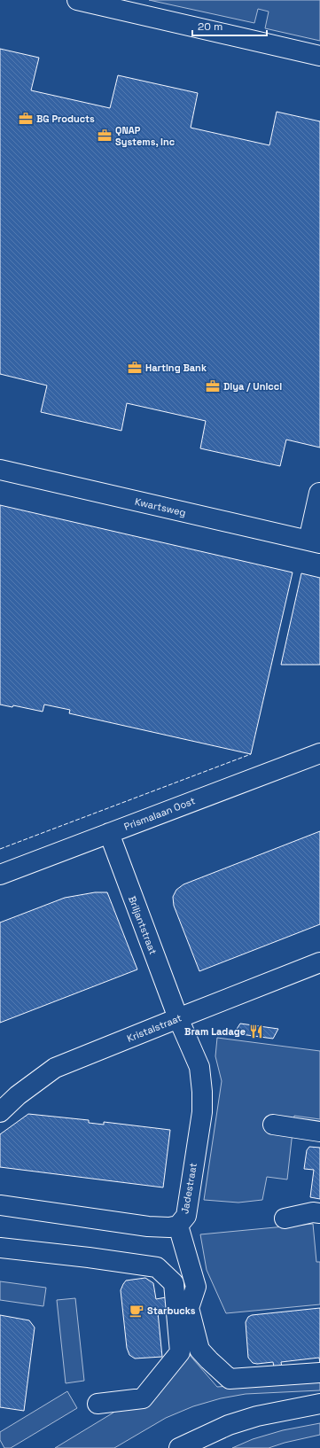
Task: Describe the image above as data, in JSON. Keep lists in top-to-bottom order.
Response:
{
  "streets": {
    "street": [
      "Kwartsweg",
      "Prismalaan Oost",
      "Briljantstraat",
      "Kristalstraat",
      "Jadestraat"
    ]
  },
  "crossings": [
    ["Prismalaan Oost", "Briljantstraat"],
    ["Briljantstraat", "Kristalstraat"],
    ["Briljantstraat", "Jadestraat"],
    ["Kristalstraat", "Jadestraat"]
  ],
  "places": {
    "office": [
      "BG Products",
      "QNAP Systems, Inc",
      "Harting Bank",
      "Diya / Unicci"
    ],
    "restaurant": ["Bram Ladage"],
    "cafe": ["Starbucks"]
  },
  "scale_bar": "20 m"
}
